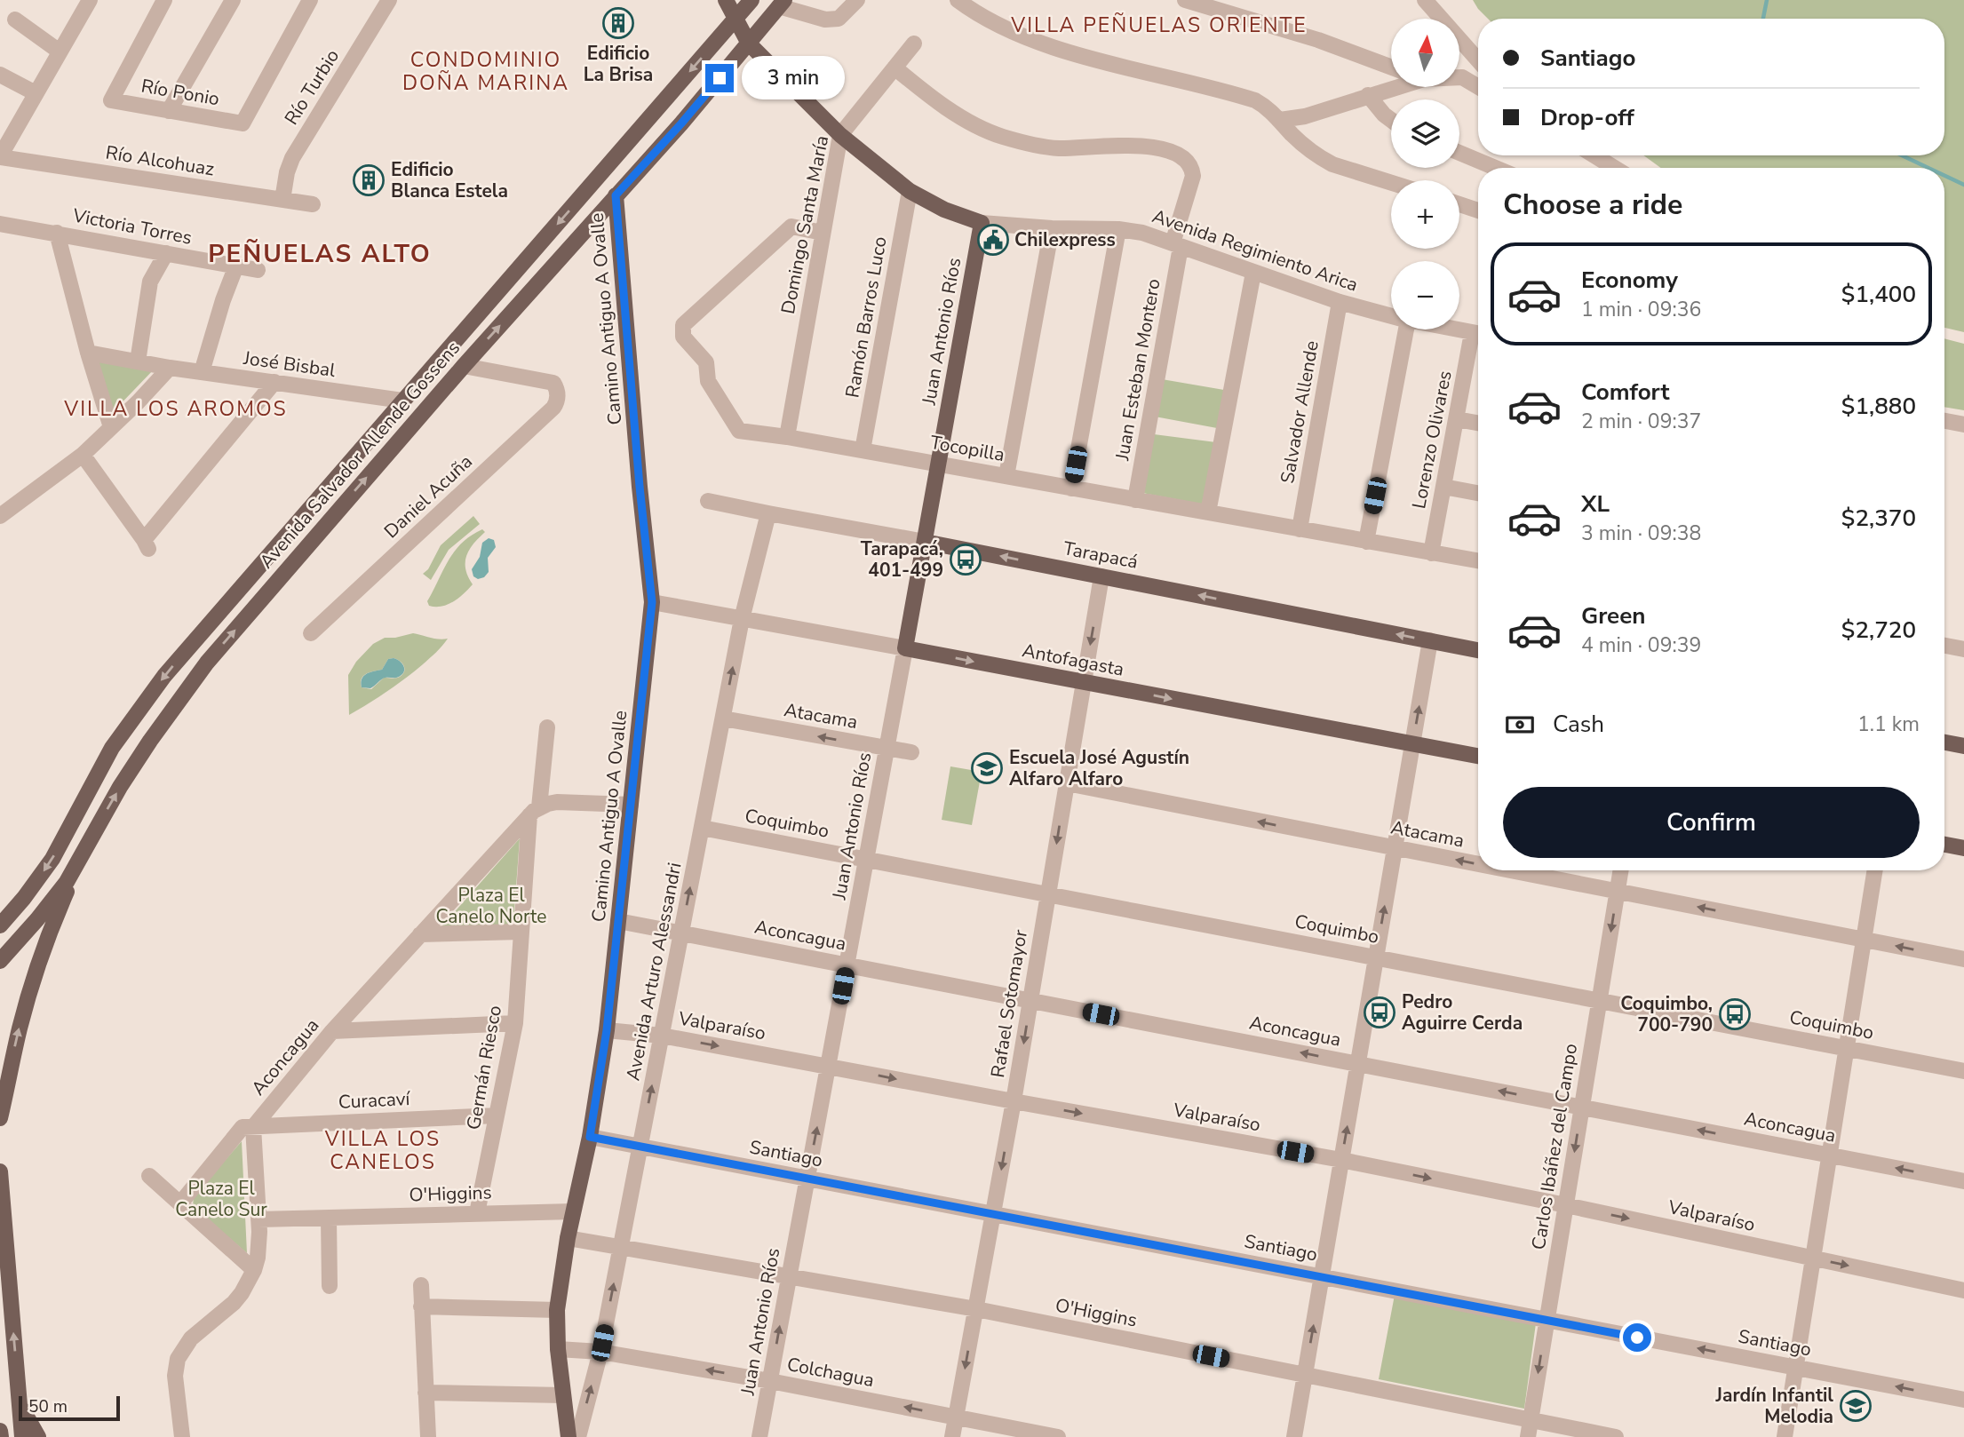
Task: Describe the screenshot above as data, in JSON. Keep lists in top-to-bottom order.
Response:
{
  "streets": {
    "main road": [
      "Avenida Regimiento Arica",
      "Camino Antiguo A Ovalle",
      "Juan Antonio Ríos",
      "Avenida Salvador Allende Gossens",
      "Tarapacá",
      "Antofagasta"
    ],
    "street": [
      "Río Turbio",
      "Río Ponio",
      "Río Alcohuaz",
      "Domingo Santa María",
      "Victoria Torres",
      "Ramón Barros Luco",
      "José Bisbal",
      "Juan Esteban Montero",
      "Salvador Allende",
      "Lorenzo Olivares",
      "Tocopilla",
      "Daniel Acuña",
      "Atacama",
      "Coquimbo",
      "Aconcagua",
      "Avenida Arturo Alessandri",
      "Rafael Sotomayor",
      "Valparaíso",
      "Germán Riesco",
      "Curacaví",
      "Carlos Ibáñez del Campo",
      "Santiago",
      "O'Higgins",
      "Colchagua"
    ]
  },
  "crossings": [
    ["Río Turbio", "Río Alcohuaz"],
    ["Domingo Santa María", "Avenida Regimiento Arica"],
    ["Domingo Santa María", "Juan Esteban Montero"],
    ["Domingo Santa María", "Tocopilla"],
    ["Avenida Regimiento Arica", "Ramón Barros Luco"],
    ["Avenida Regimiento Arica", "Juan Antonio Ríos"],
    ["Avenida Regimiento Arica", "Juan Esteban Montero"],
    ["Avenida Regimiento Arica", "Salvador Allende"],
    ["Avenida Regimiento Arica", "Avenida Salvador Allende Gossens"],
    ["Ramón Barros Luco", "Tocopilla"],
    ["Camino Antiguo A Ovalle", "Avenida Salvador Allende Gossens"],
    ["Camino Antiguo A Ovalle", "Antofagasta"],
    ["Camino Antiguo A Ovalle", "Aconcagua"],
    ["Camino Antiguo A Ovalle", "Valparaíso"],
    ["Camino Antiguo A Ovalle", "Santiago"],
    ["Camino Antiguo A Ovalle", "O'Higgins"],
    ["Camino Antiguo A Ovalle", "Colchagua"],
    ["Juan Antonio Ríos", "Tocopilla"],
    ["Juan Antonio Ríos", "Tarapacá"],
    ["Juan Antonio Ríos", "Antofagasta"],
    ["Juan Antonio Ríos", "Atacama"],
    ["Juan Antonio Ríos", "Coquimbo"],
    ["Juan Antonio Ríos", "Aconcagua"],
    ["Juan Antonio Ríos", "Valparaíso"],
    ["Juan Antonio Ríos", "Santiago"],
    ["Juan Antonio Ríos", "O'Higgins"],
    ["Juan Antonio Ríos", "Colchagua"],
    ["José Bisbal", "Avenida Salvador Allende Gossens"],
    ["Juan Esteban Montero", "Tocopilla"],
    ["Salvador Allende", "Tocopilla"],
    ["Lorenzo Olivares", "Tocopilla"],
    ["Avenida Salvador Allende Gossens", "Daniel Acuña"],
    ["Tarapacá", "Avenida Arturo Alessandri"],
    ["Tarapacá", "Rafael Sotomayor"],
    ["Antofagasta", "Avenida Arturo Alessandri"],
    ["Antofagasta", "Rafael Sotomayor"],
    ["Atacama", "Avenida Arturo Alessandri"],
    ["Atacama", "Rafael Sotomayor"],
    ["Atacama", "Carlos Ibáñez del Campo"],
    ["Coquimbo", "Avenida Arturo Alessandri"],
    ["Coquimbo", "Rafael Sotomayor"],
    ["Coquimbo", "Carlos Ibáñez del Campo"],
    ["Aconcagua", "Avenida Arturo Alessandri"],
    ["Aconcagua", "Rafael Sotomayor"],
    ["Aconcagua", "Germán Riesco"],
    ["Aconcagua", "Curacaví"],
    ["Aconcagua", "Carlos Ibáñez del Campo"],
    ["Avenida Arturo Alessandri", "Valparaíso"],
    ["Avenida Arturo Alessandri", "Santiago"],
    ["Avenida Arturo Alessandri", "O'Higgins"],
    ["Avenida Arturo Alessandri", "Colchagua"],
    ["Rafael Sotomayor", "Valparaíso"],
    ["Rafael Sotomayor", "Santiago"],
    ["Rafael Sotomayor", "O'Higgins"],
    ["Rafael Sotomayor", "Colchagua"],
    ["Valparaíso", "Carlos Ibáñez del Campo"],
    ["Germán Riesco", "Curacaví"],
    ["Germán Riesco", "O'Higgins"],
    ["Carlos Ibáñez del Campo", "Santiago"],
    ["Carlos Ibáñez del Campo", "O'Higgins"]
  ],
  "one_way": [
    "Tarapacá",
    "Antofagasta",
    "Atacama",
    "Aconcagua",
    "Avenida Arturo Alessandri",
    "Rafael Sotomayor",
    "Valparaíso",
    "Carlos Ibáñez del Campo",
    "Colchagua"
  ],
  "districts": [
    "VILLA PEÑUELAS ORIENTE",
    "CONDOMINIO DOÑA MARINA",
    "PEÑUELAS ALTO",
    "VILLA LOS AROMOS",
    "VILLA LOS CANELOS"
  ],
  "parks": ["Plaza El Canelo Norte", "Plaza El Canelo Sur"],
  "places": {
    "building": ["Edificio La Brisa", "Edificio Blanca Estela"],
    "public building": ["Chilexpress"],
    "bus stop": ["Tarapacá, 401-499", "Pedro Aguirre Cerda", "Coquimbo, 700-790"],
    "school or university": ["Escuela José Agustín Alfaro Alfaro", "Jardín Infantil Melodia"]
  },
  "scale_bar": "50 m",
  "north": "top",
  "page": {
    "map_buttons": ["+", "−"],
    "banner": ["Santiago", "Drop-off"],
    "bubble": "3 min",
    "heading": "Choose a ride",
    "list": [
      {
        "name": "Economy",
        "note": "1 min · 09:36",
        "value": "$1,400"
      },
      {
        "name": "Comfort",
        "note": "2 min · 09:37",
        "value": "$1,880"
      },
      {
        "name": "XL",
        "note": "3 min · 09:38",
        "value": "$2,370"
      },
      {
        "name": "Green",
        "note": "4 min · 09:39",
        "value": "$2,720"
      }
    ],
    "pay": ["Cash", "1.1 km"],
    "buttons": "Confirm",
    "scale": "50 m"
  }
}
